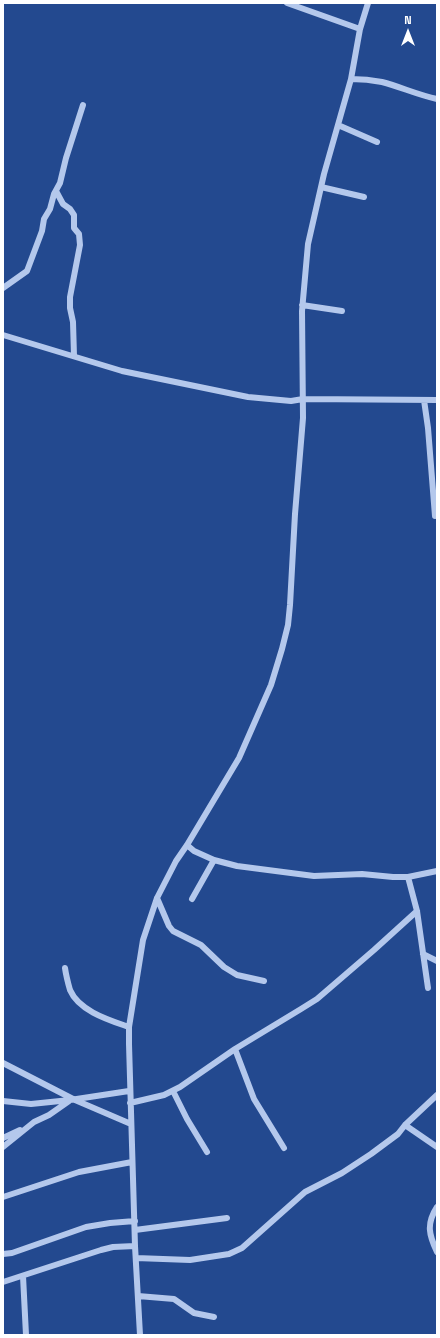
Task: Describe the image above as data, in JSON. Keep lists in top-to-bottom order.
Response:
{
  "north": "top"
}
